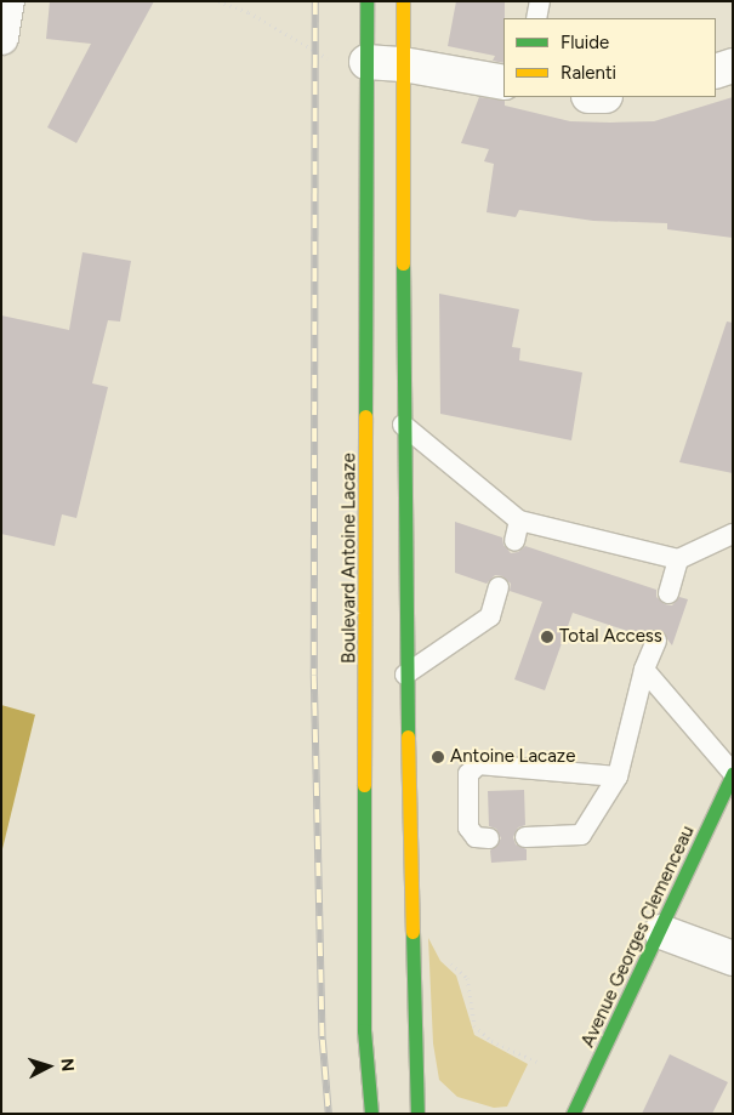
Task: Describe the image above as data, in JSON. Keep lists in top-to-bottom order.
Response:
{
  "streets": {
    "main road": ["Boulevard Antoine Lacaze", "Avenue Georges Clemenceau"]
  },
  "places": ["Total Access", "Antoine Lacaze"],
  "legend": ["Fluide", "Ralenti"],
  "north": "right"
}
